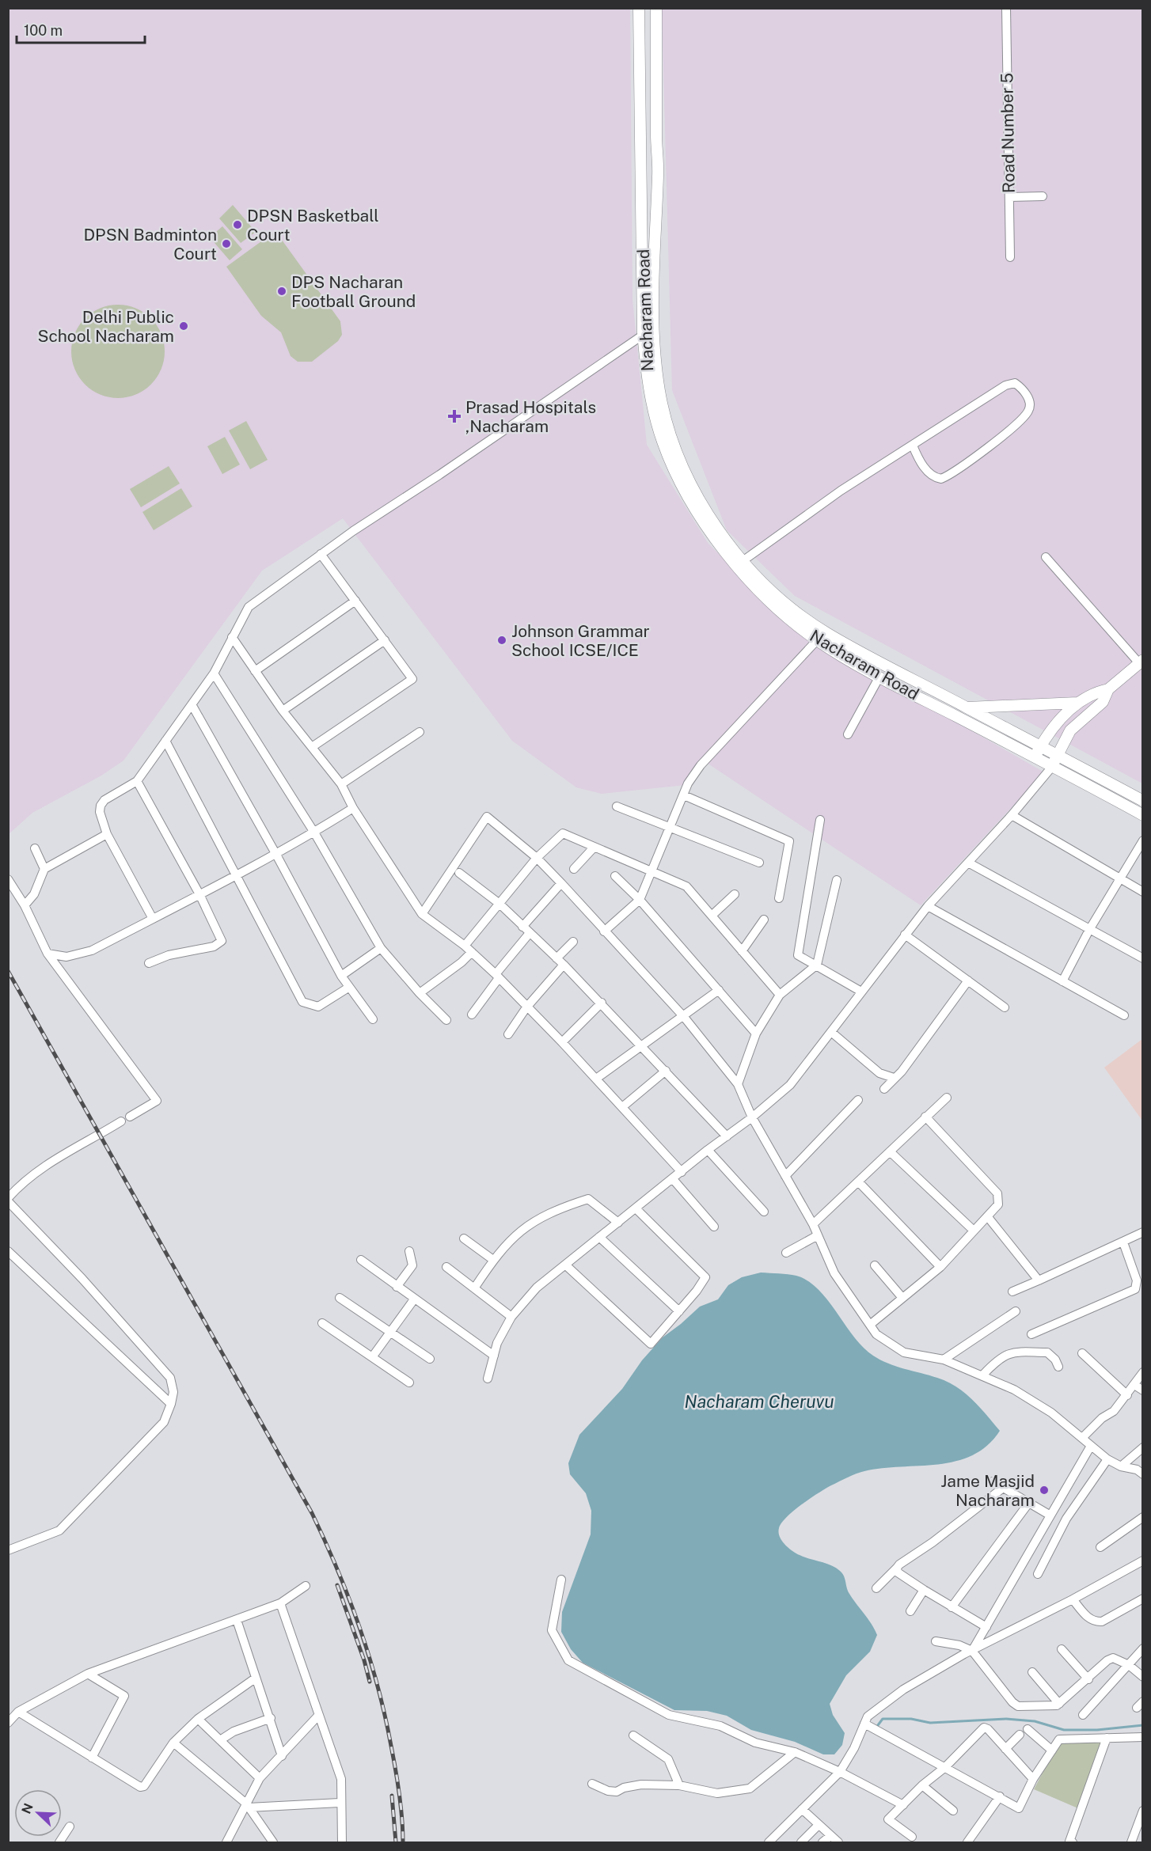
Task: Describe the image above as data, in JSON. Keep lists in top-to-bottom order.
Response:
{
  "streets": {
    "main road": ["Nacharam Road"],
    "street": ["Road Number 5"]
  },
  "water": ["Nacharam Cheruvu"],
  "places": {
    "other": [
      "DPSN Basketball Court",
      "DPSN Badminton Court",
      "DPS Nacharan Football Ground",
      "Delhi Public School Nacharam",
      "Johnson Grammar School ICSE/ICE",
      "Jame Masjid Nacharam"
    ],
    "health": ["Prasad Hospitals ,Nacharam"]
  },
  "scale_bar": "100 m",
  "north": "top left"
}
